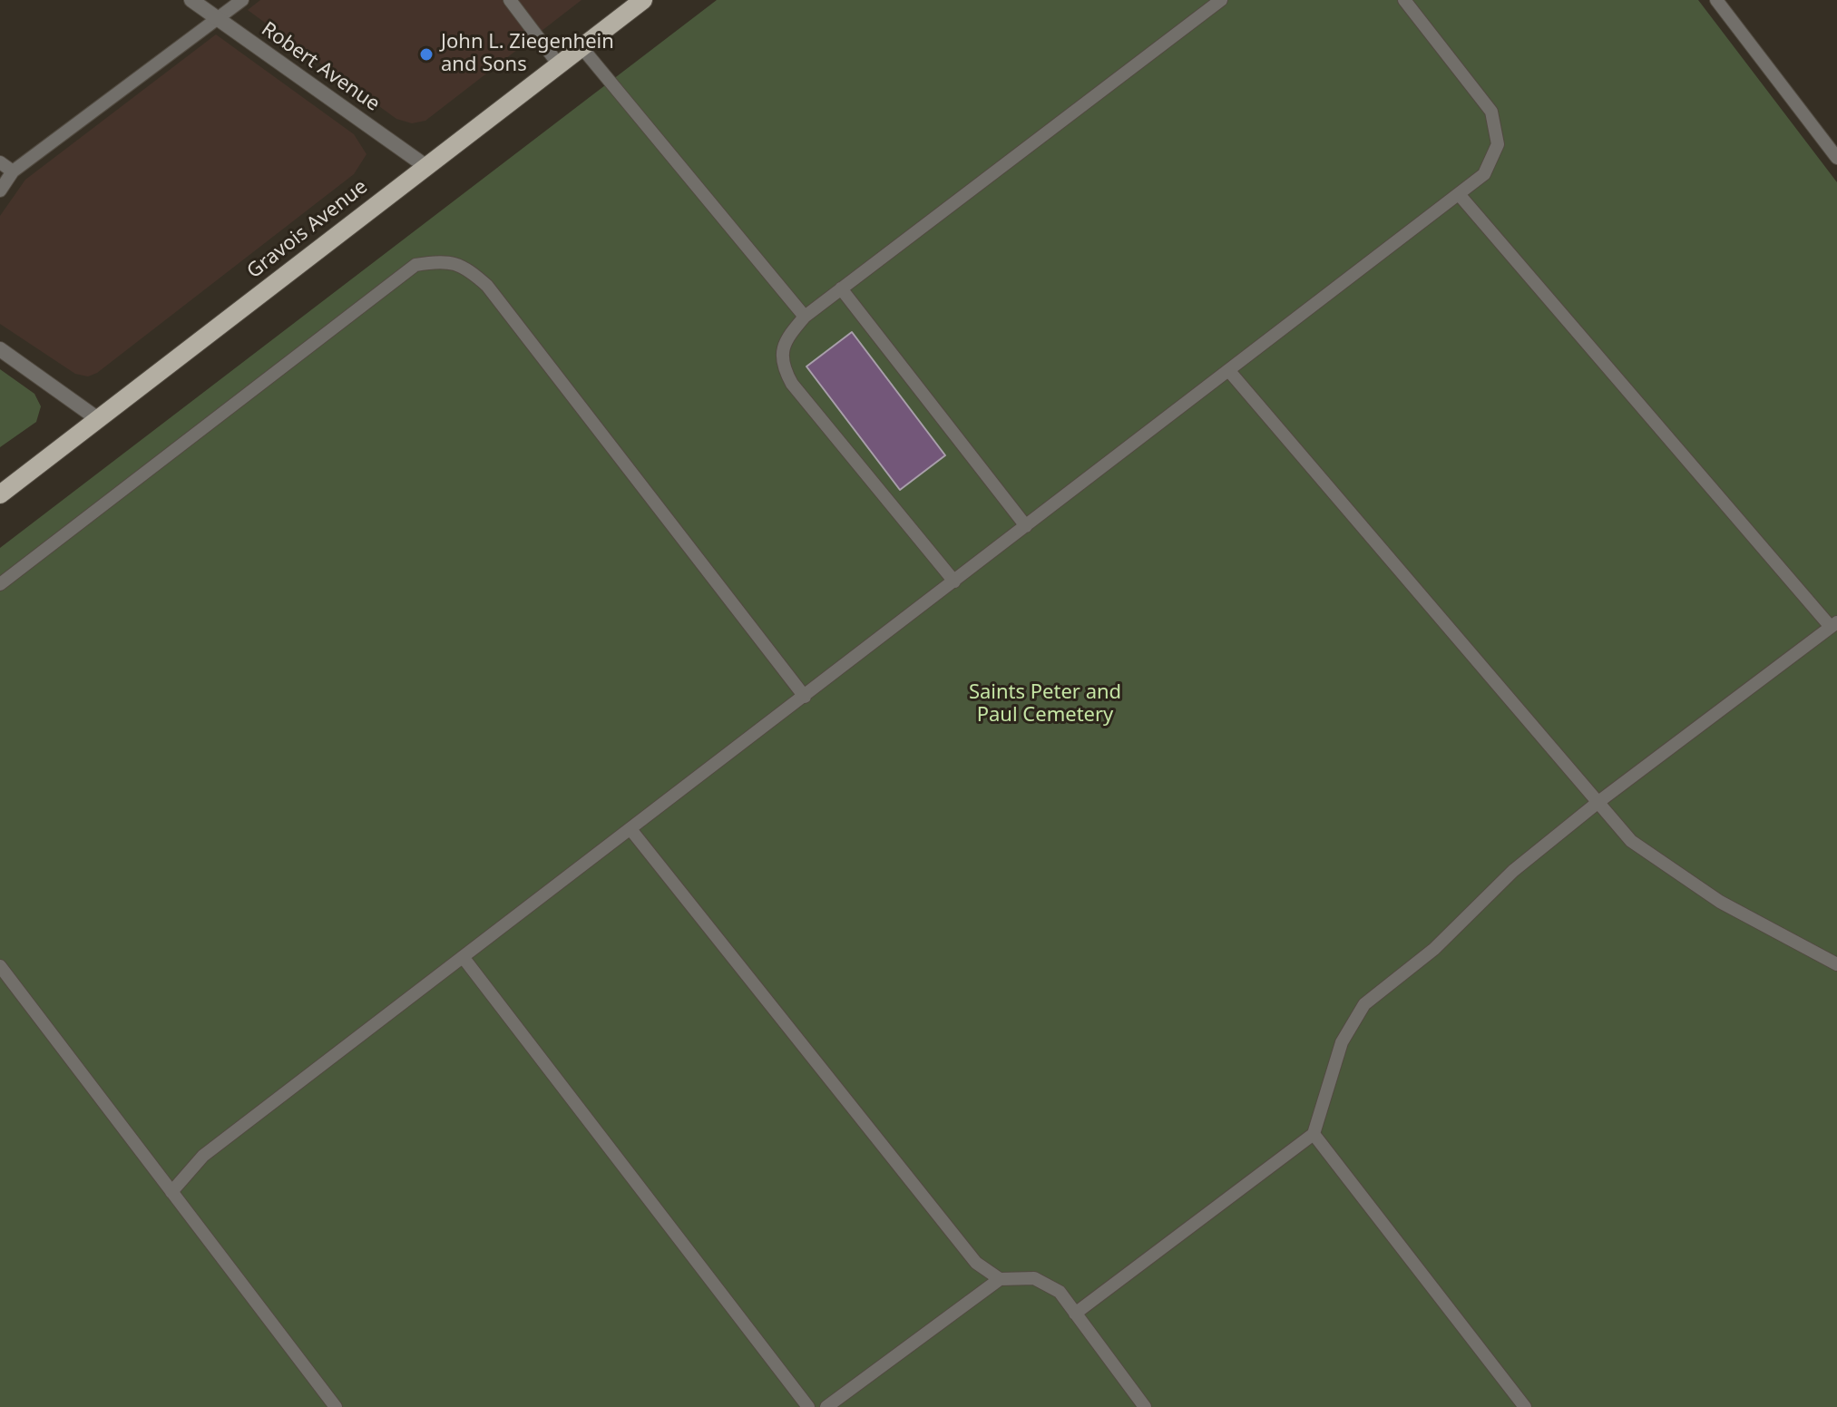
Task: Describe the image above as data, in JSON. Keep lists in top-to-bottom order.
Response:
{
  "streets": {
    "main road": ["Gravois Avenue"],
    "street": ["Robert Avenue"]
  },
  "crossings": [
    ["Robert Avenue", "Gravois Avenue"]
  ],
  "parks": ["Saints Peter and Paul Cemetery"],
  "places": ["John L. Ziegenhein and Sons"]
}
